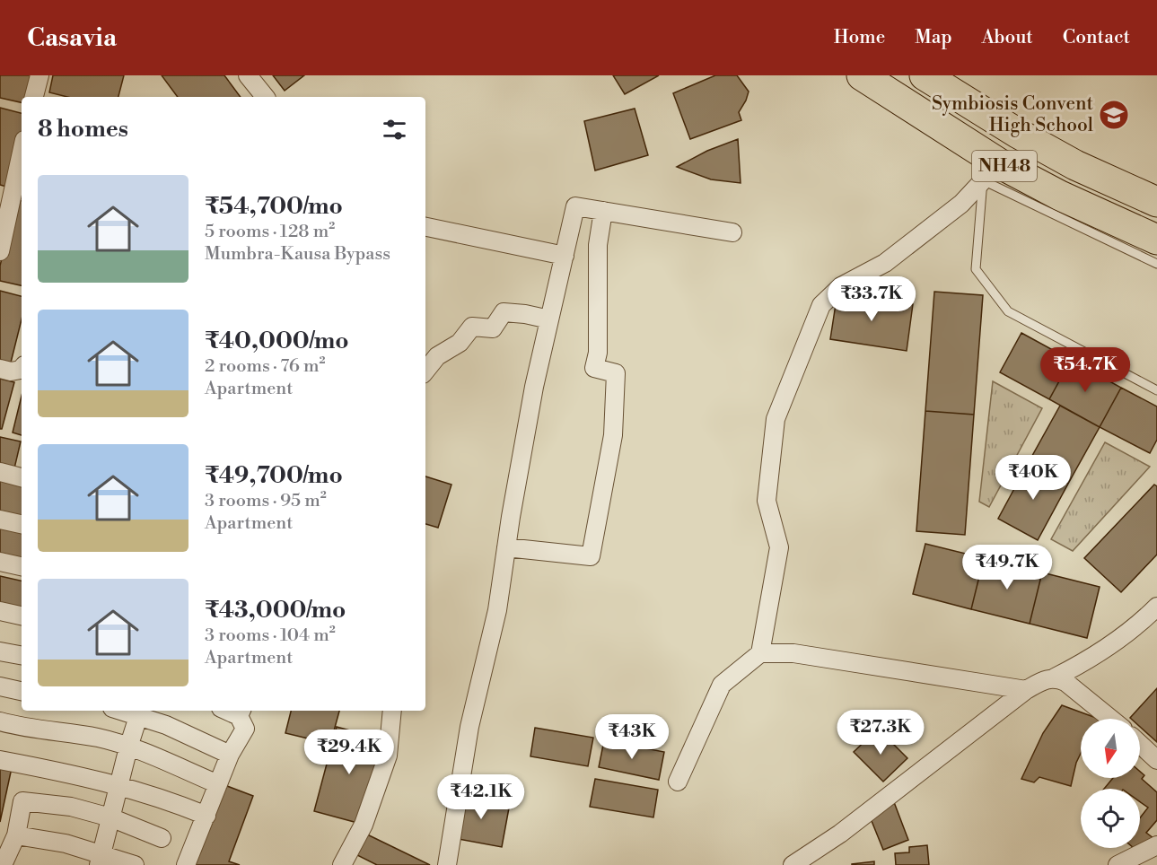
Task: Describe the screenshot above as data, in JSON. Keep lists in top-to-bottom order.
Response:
{
  "streets": {
    "highway": ["NH48"]
  },
  "places": {
    "school or university": ["Symbiosis Convent High School"]
  },
  "north": "bottom",
  "page": {
    "header": "Casavia",
    "nav": [
      "Home",
      "Map",
      "About",
      "Contact"
    ],
    "heading": "8 homes",
    "list": [
      {
        "name": "₹54,700/mo",
        "note": "5 rooms · 128 m² · Mumbra-Kausa Bypass"
      },
      {
        "name": "₹40,000/mo",
        "note": "2 rooms · 76 m² · Apartment"
      },
      {
        "name": "₹49,700/mo",
        "note": "3 rooms · 95 m² · Apartment"
      },
      {
        "name": "₹43,000/mo",
        "note": "3 rooms · 104 m² · Apartment"
      }
    ],
    "price": [
      "₹33.7K",
      "₹54.7K",
      "₹40K",
      "₹49.7K",
      "₹27.3K",
      "₹43K",
      "₹29.4K",
      "₹42.1K"
    ]
  }
}
